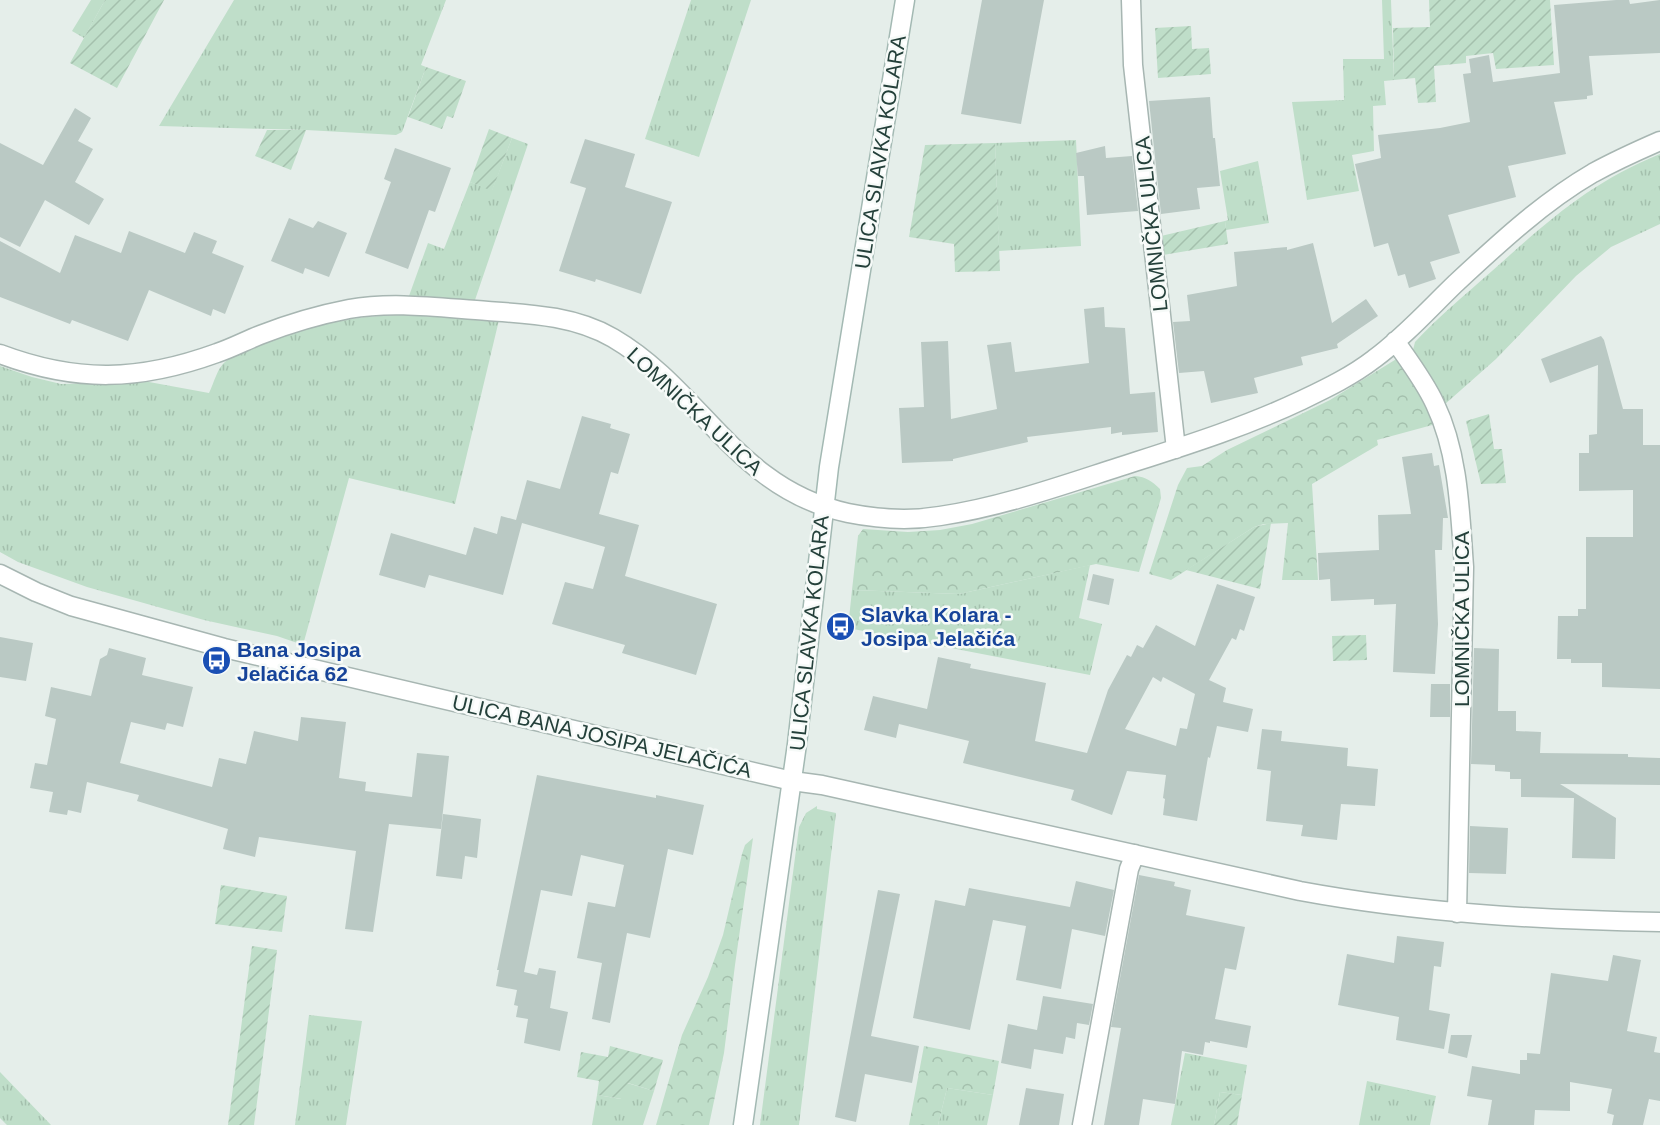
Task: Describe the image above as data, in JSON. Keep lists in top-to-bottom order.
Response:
{
  "streets": {
    "street": ["ULICA SLAVKA KOLARA", "LOMNIČKA ULICA", "ULICA BANA JOSIPA JELAČIĆA"]
  },
  "crossings": [
    ["ULICA SLAVKA KOLARA", "LOMNIČKA ULICA"],
    ["ULICA SLAVKA KOLARA", "ULICA BANA JOSIPA JELAČIĆA"],
    ["LOMNIČKA ULICA", "ULICA BANA JOSIPA JELAČIĆA"]
  ],
  "places": {
    "bus stop": ["Slavka Kolara - Josipa Jelačića", "Bana Josipa Jelačića 62"]
  }
}
